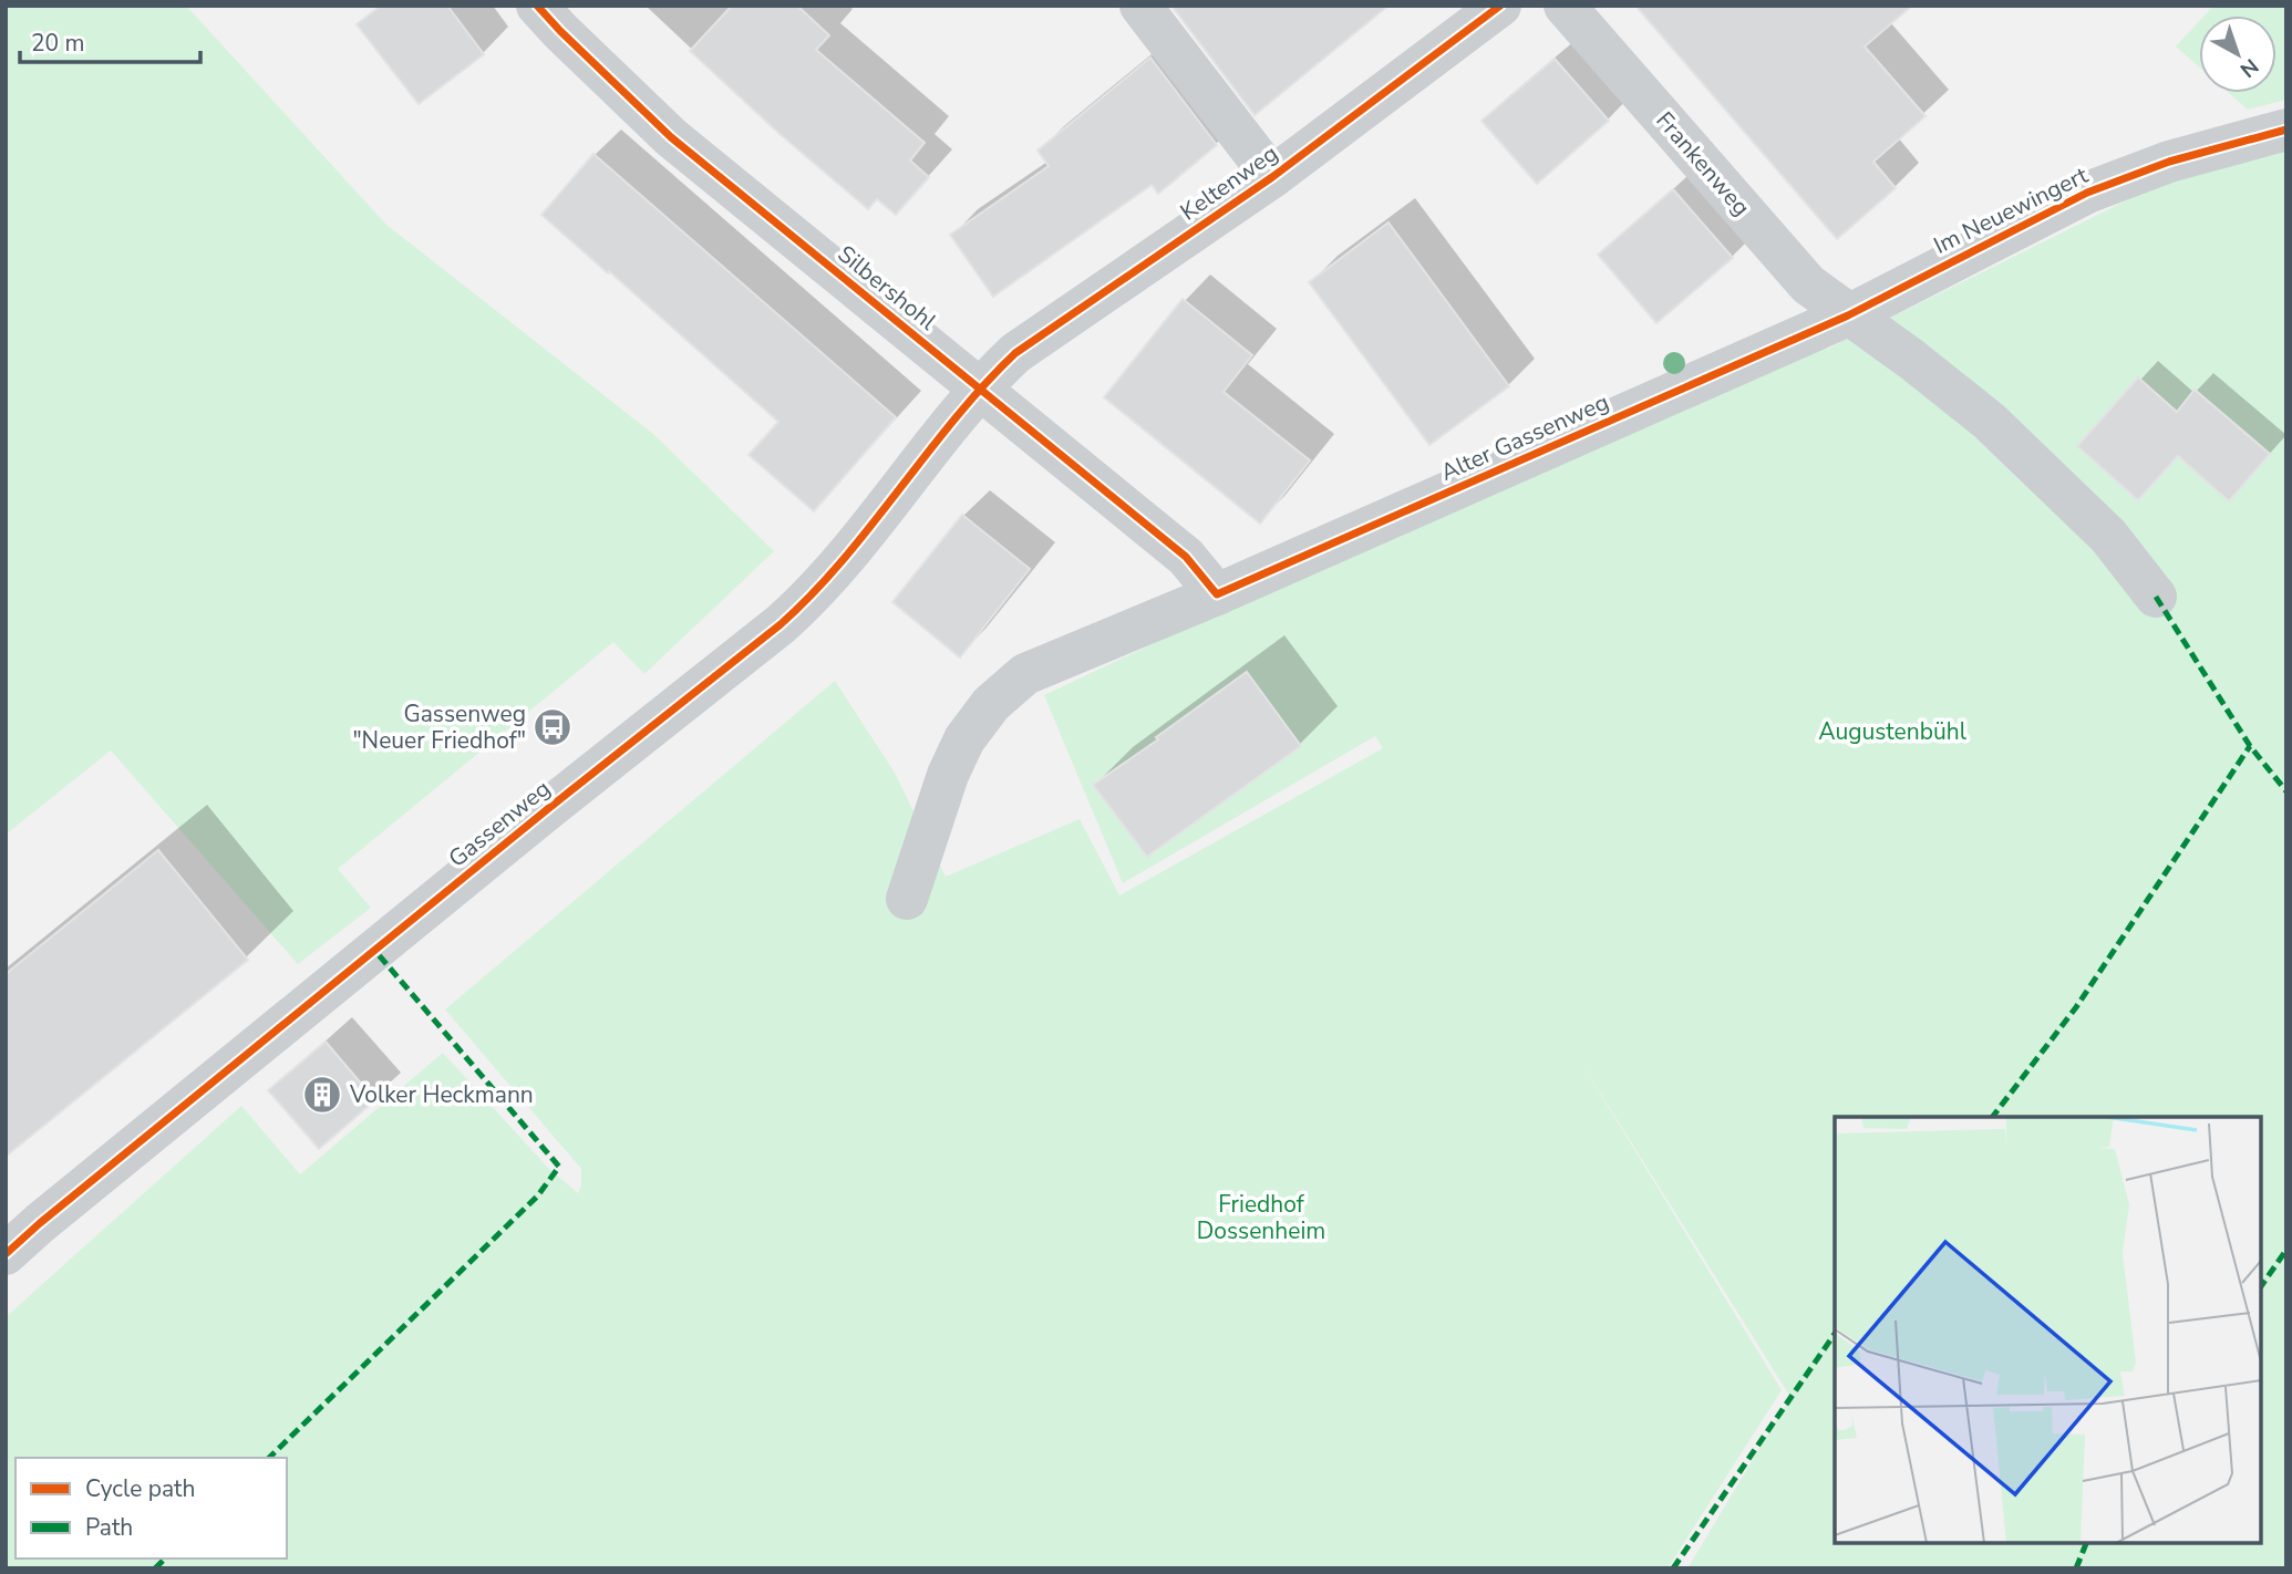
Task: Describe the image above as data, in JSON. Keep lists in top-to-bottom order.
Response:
{
  "streets": {
    "street": [
      "Frankenweg",
      "Keltenweg",
      "Im Neuewingert",
      "Silbershohl",
      "Alter Gassenweg",
      "Gassenweg"
    ]
  },
  "crossings": [
    ["Frankenweg", "Im Neuewingert"],
    ["Frankenweg", "Alter Gassenweg"],
    ["Keltenweg", "Silbershohl"],
    ["Keltenweg", "Gassenweg"],
    ["Im Neuewingert", "Alter Gassenweg"],
    ["Silbershohl", "Alter Gassenweg"],
    ["Silbershohl", "Gassenweg"]
  ],
  "parks": ["Augustenbühl", "Friedhof Dossenheim"],
  "places": {
    "bus stop": ["Gassenweg \"Neuer Friedhof\""],
    "building": ["Volker Heckmann"]
  },
  "legend": ["Cycle path", "Path"],
  "scale_bar": "20 m",
  "north": "bottom right"
}
